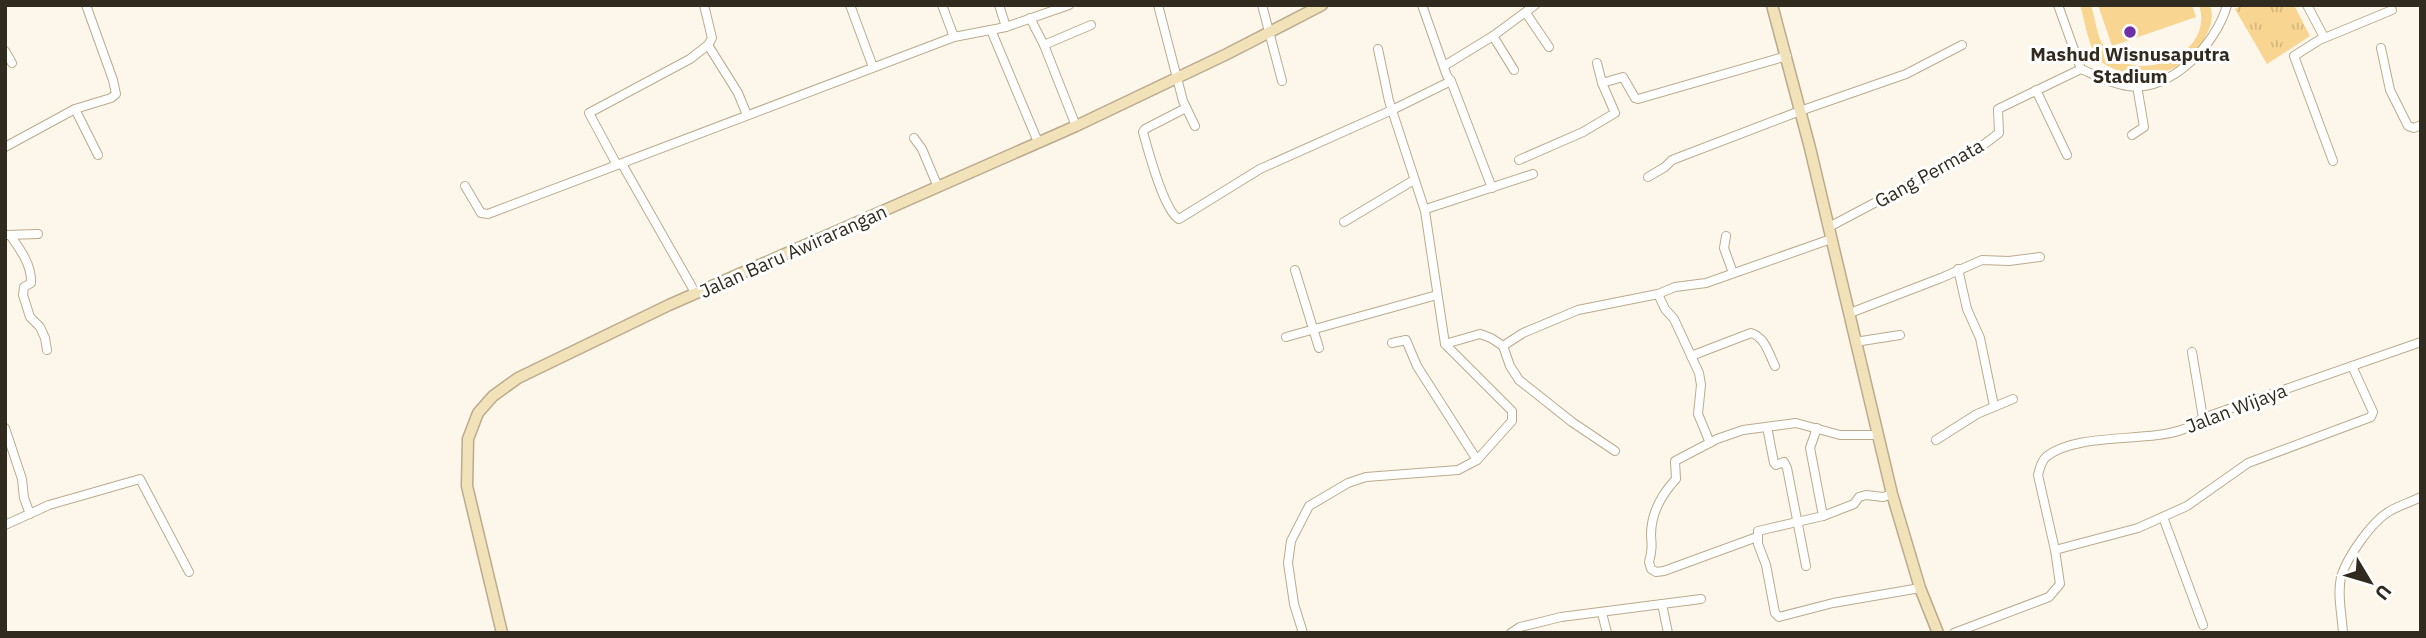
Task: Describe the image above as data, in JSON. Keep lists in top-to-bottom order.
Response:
{
  "streets": {
    "street": ["Gang Permata", "Jalan Baru Awirarangan", "Jalan Wijaya"]
  },
  "places": ["Mashud Wisnusaputra Stadium"],
  "north": "bottom right"
}
